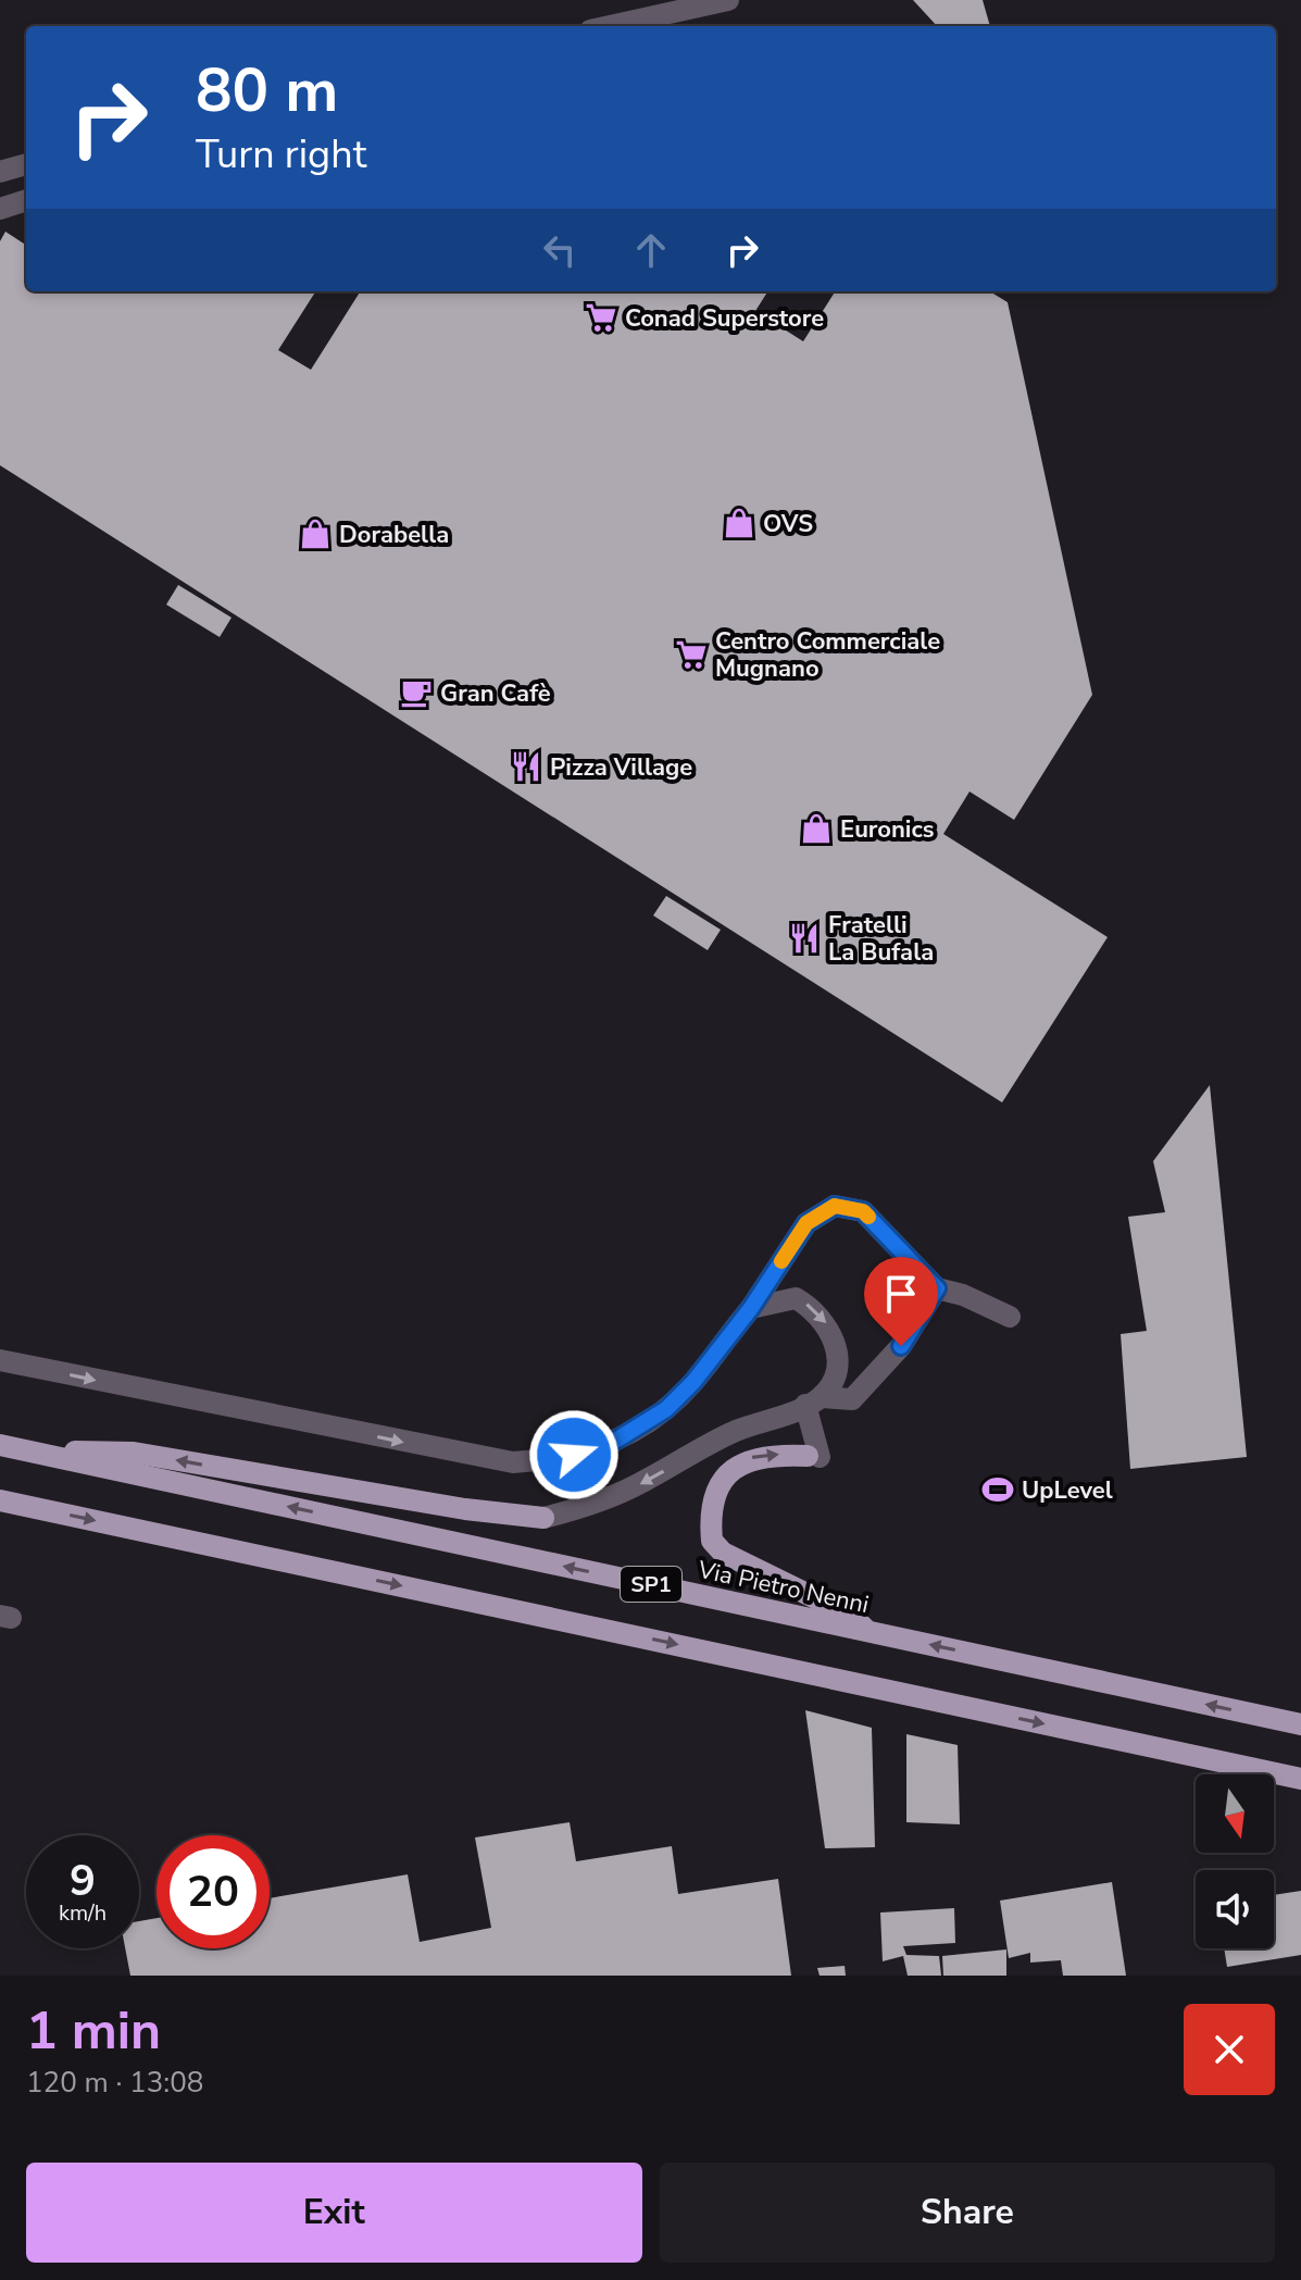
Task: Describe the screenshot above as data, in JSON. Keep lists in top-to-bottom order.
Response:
{
  "streets": {
    "main road": ["SP1", "Via Pietro Nenni"]
  },
  "places": {
    "supermarket": ["Conad Superstore", "Centro Commerciale Mugnano"],
    "shop": ["OVS", "Dorabella", "Euronics"],
    "cafe": ["Gran Cafè"],
    "restaurant": ["Pizza Village", "Fratelli La Bufala"],
    "sports": ["UpLevel"]
  },
  "north": "bottom",
  "page": {
    "turn": ["80 m", "Turn right"],
    "speed": "9 km/h",
    "limit": "20",
    "heading": ["1 min", "120 m · 13:08"],
    "buttons": ["Exit", "Share"]
  }
}
